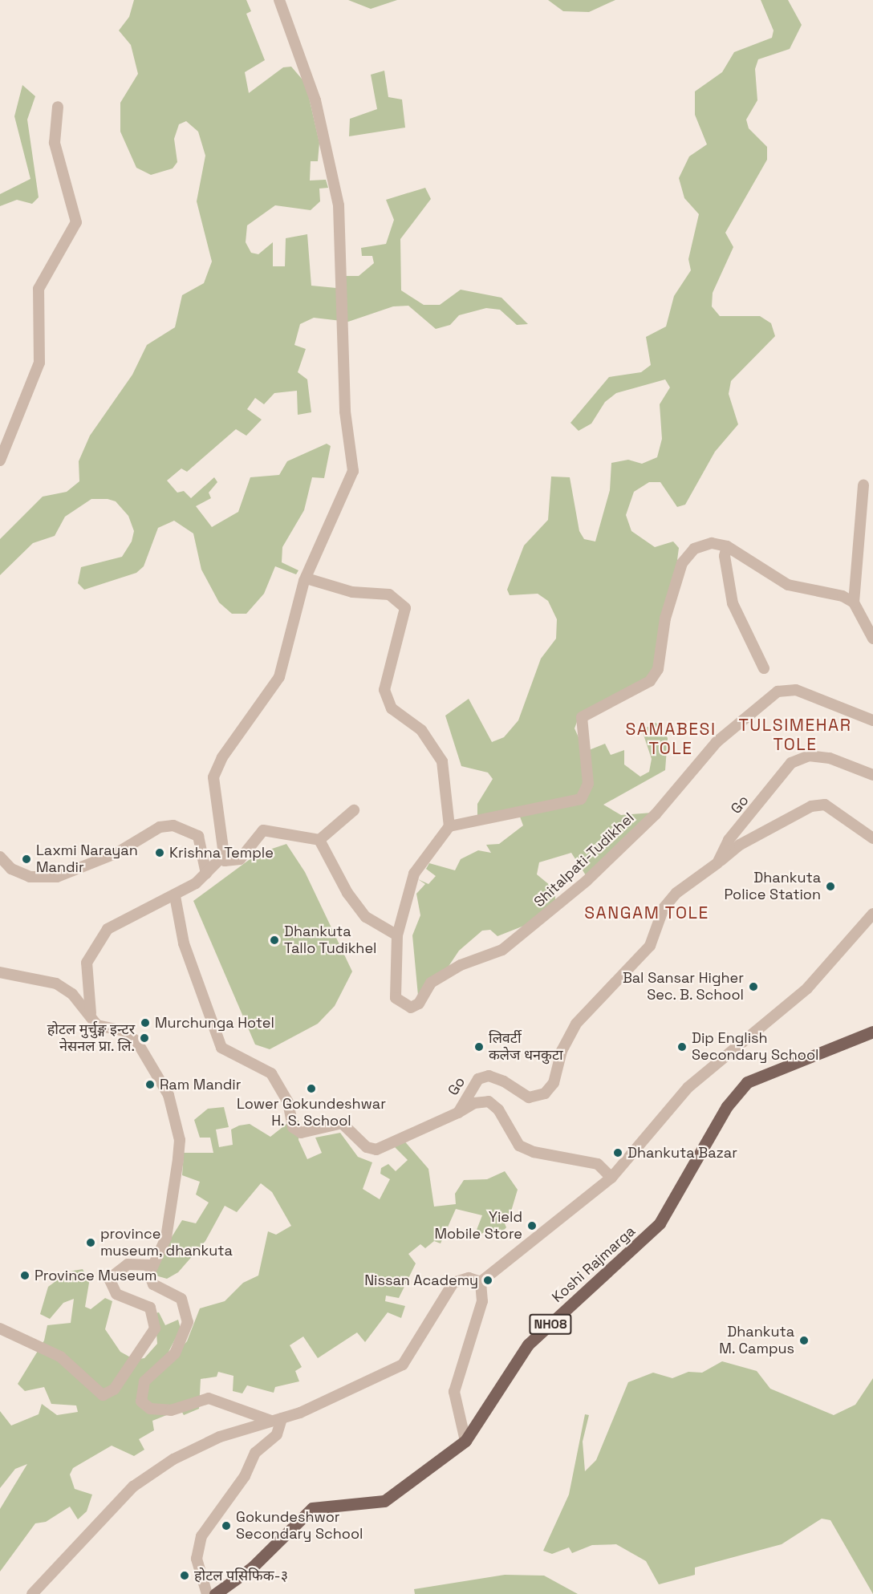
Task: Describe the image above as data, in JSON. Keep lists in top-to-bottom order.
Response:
{
  "streets": {
    "main road": ["Koshi Rajmarga", "NH08"],
    "street": ["Go", "Shitalpati-Tudikhel"]
  },
  "districts": ["TULSIMEHAR TOLE", "SAMABESI TOLE", "SANGAM TOLE"],
  "places": [
    "Krishna Temple",
    "Laxmi Narayan Mandir",
    "Dhankuta Police Station",
    "Dhankuta Tallo Tudikhel",
    "Bal Sansar Higher Sec. B. School",
    "Murchunga Hotel",
    "होटल मुर्चुङ्ग इन्टर नेसनल प्रा. लि.",
    "लिवर्टी कलेज धनकुटा",
    "Dip English Secondary School",
    "Ram Mandir",
    "Lower Gokundeshwar H. S. School",
    "Dhankuta Bazar",
    "Yield Mobile Store",
    "province museum, dhankuta",
    "Province Museum",
    "Nissan Academy",
    "Dhankuta M. Campus",
    "Gokundeshwor Secondary School",
    "होटल पसिफिक-३"
  ]
}
